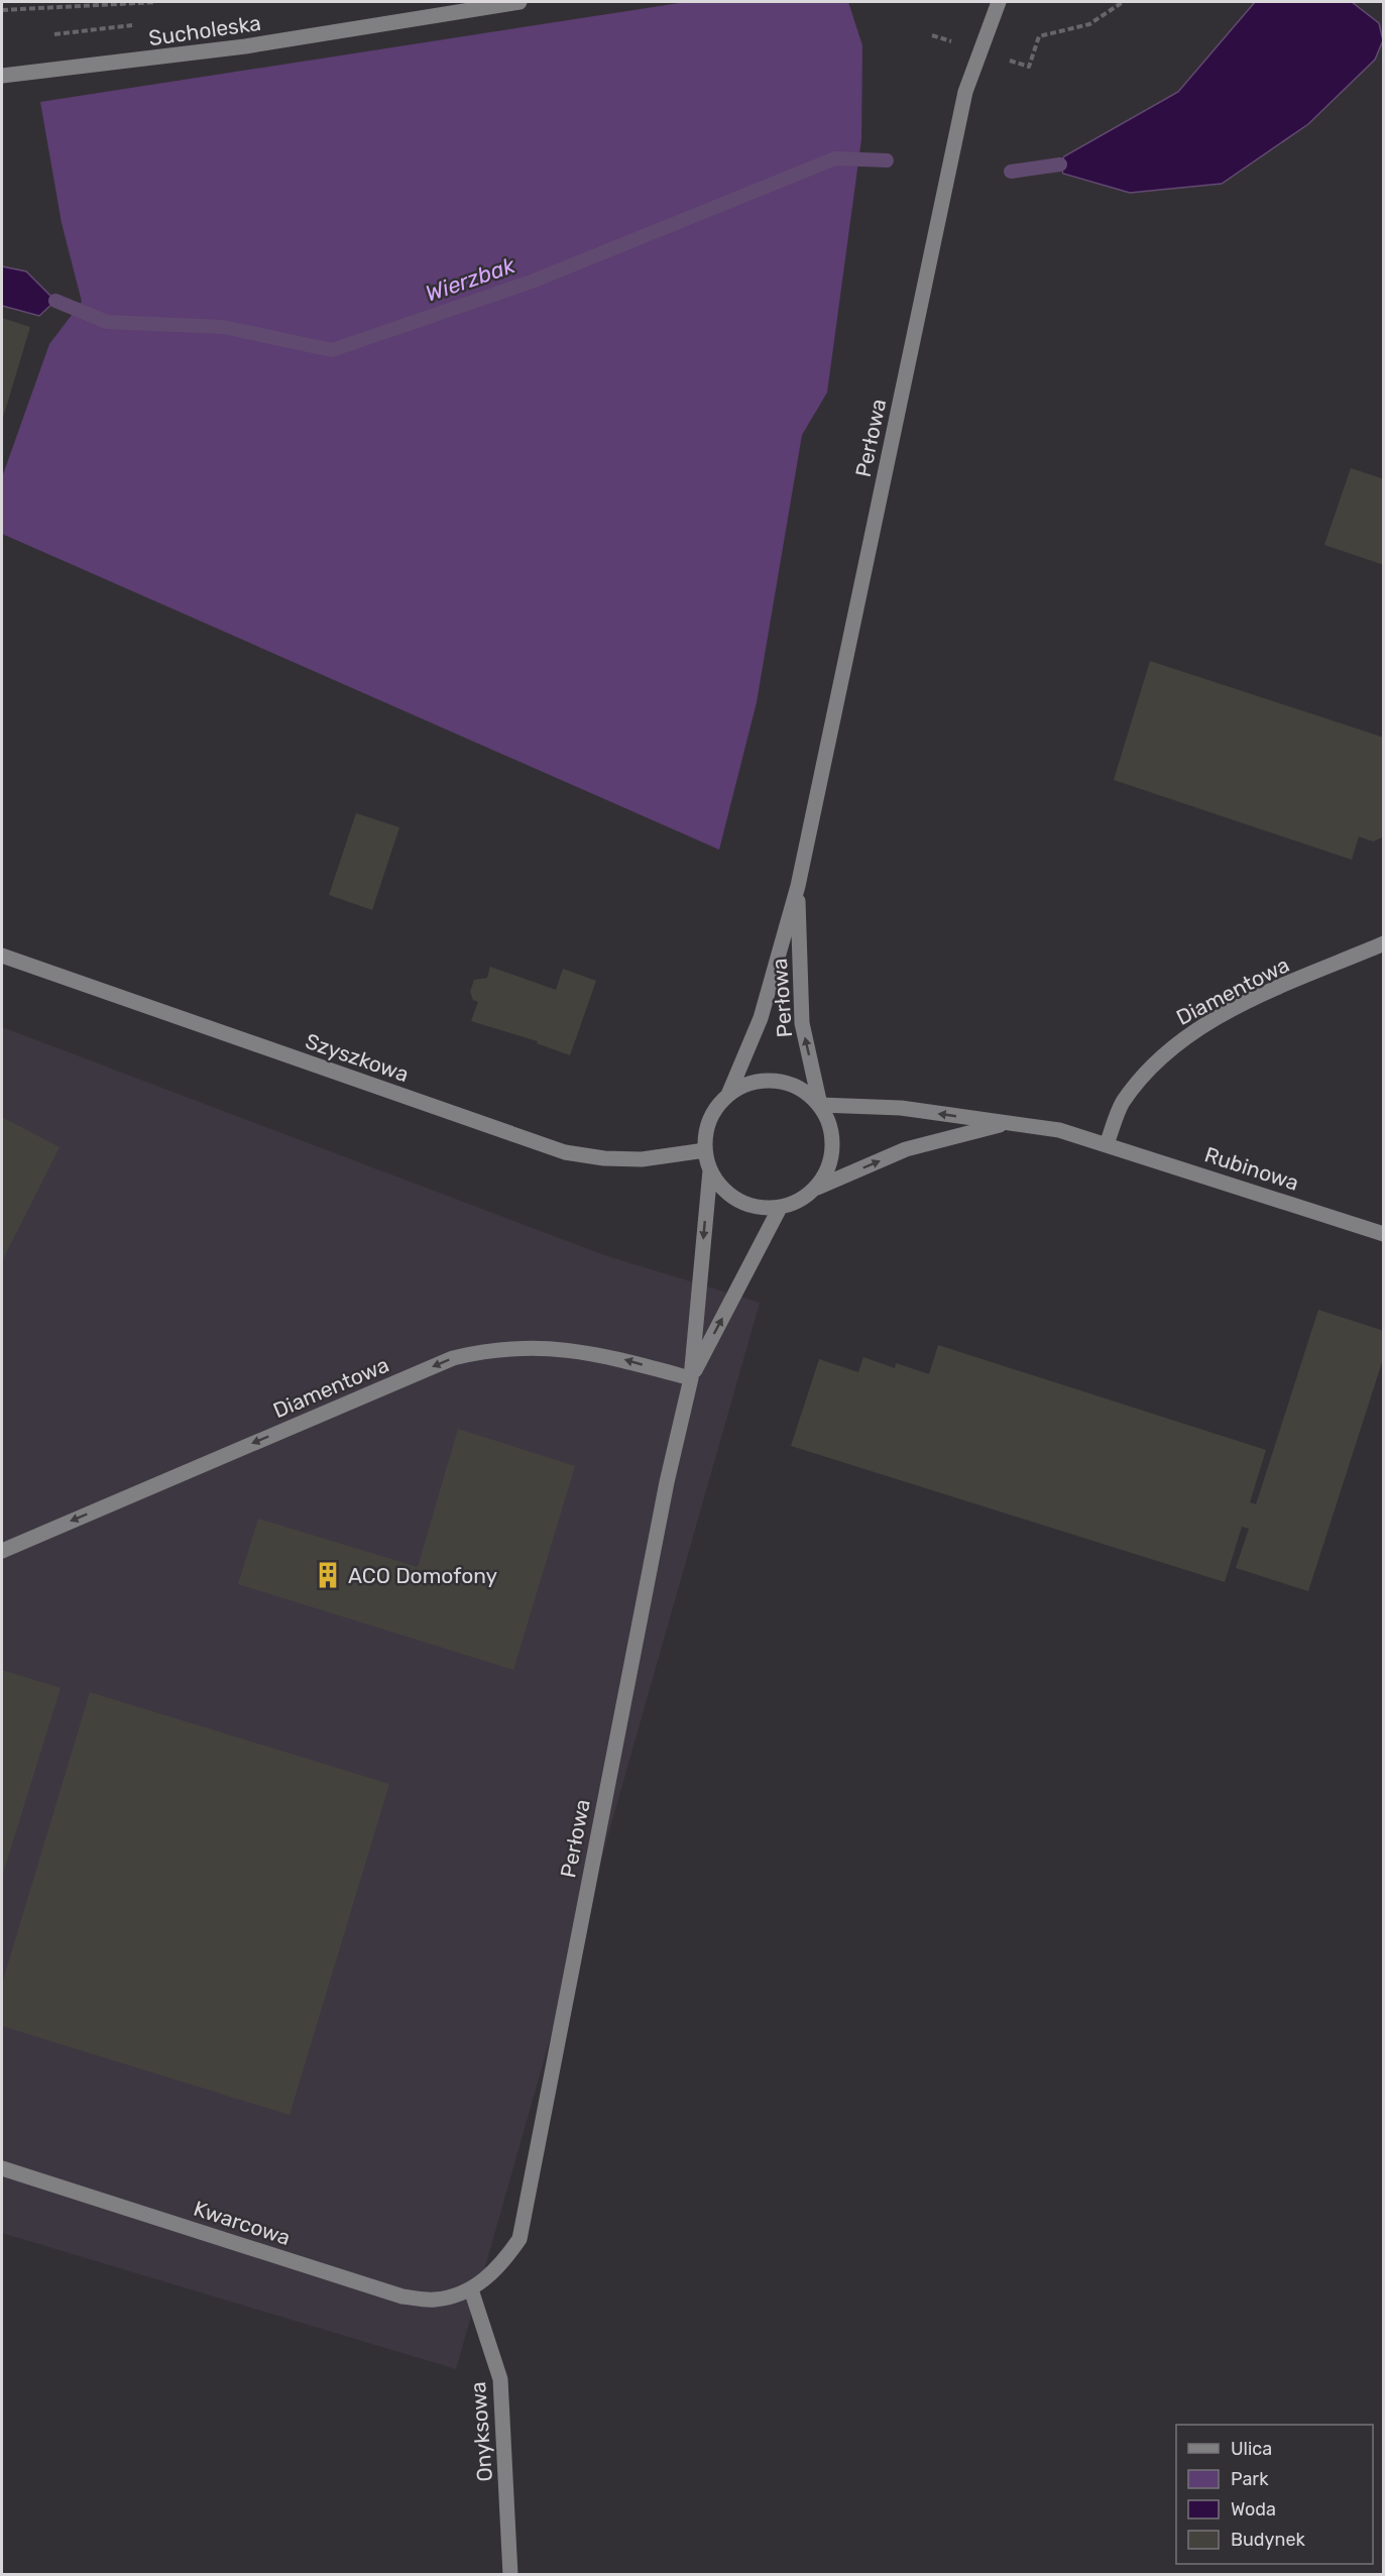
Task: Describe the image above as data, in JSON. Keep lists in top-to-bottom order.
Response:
{
  "streets": {
    "street": [
      "Sucholeska",
      "Perłowa",
      "Diamentowa",
      "Szyszkowa",
      "Rubinowa",
      "Kwarcowa",
      "Onyksowa"
    ]
  },
  "crossings": [
    ["Perłowa", "Diamentowa"],
    ["Perłowa", "Szyszkowa"],
    ["Perłowa", "Kwarcowa"],
    ["Perłowa", "Onyksowa"],
    ["Diamentowa", "Rubinowa"],
    ["Kwarcowa", "Onyksowa"]
  ],
  "one_way": ["Diamentowa"],
  "water": ["Wierzbak"],
  "places": {
    "building": ["ACO Domofony"]
  },
  "legend": [
    "Ulica",
    "Park",
    "Woda",
    "Budynek"
  ]
}
